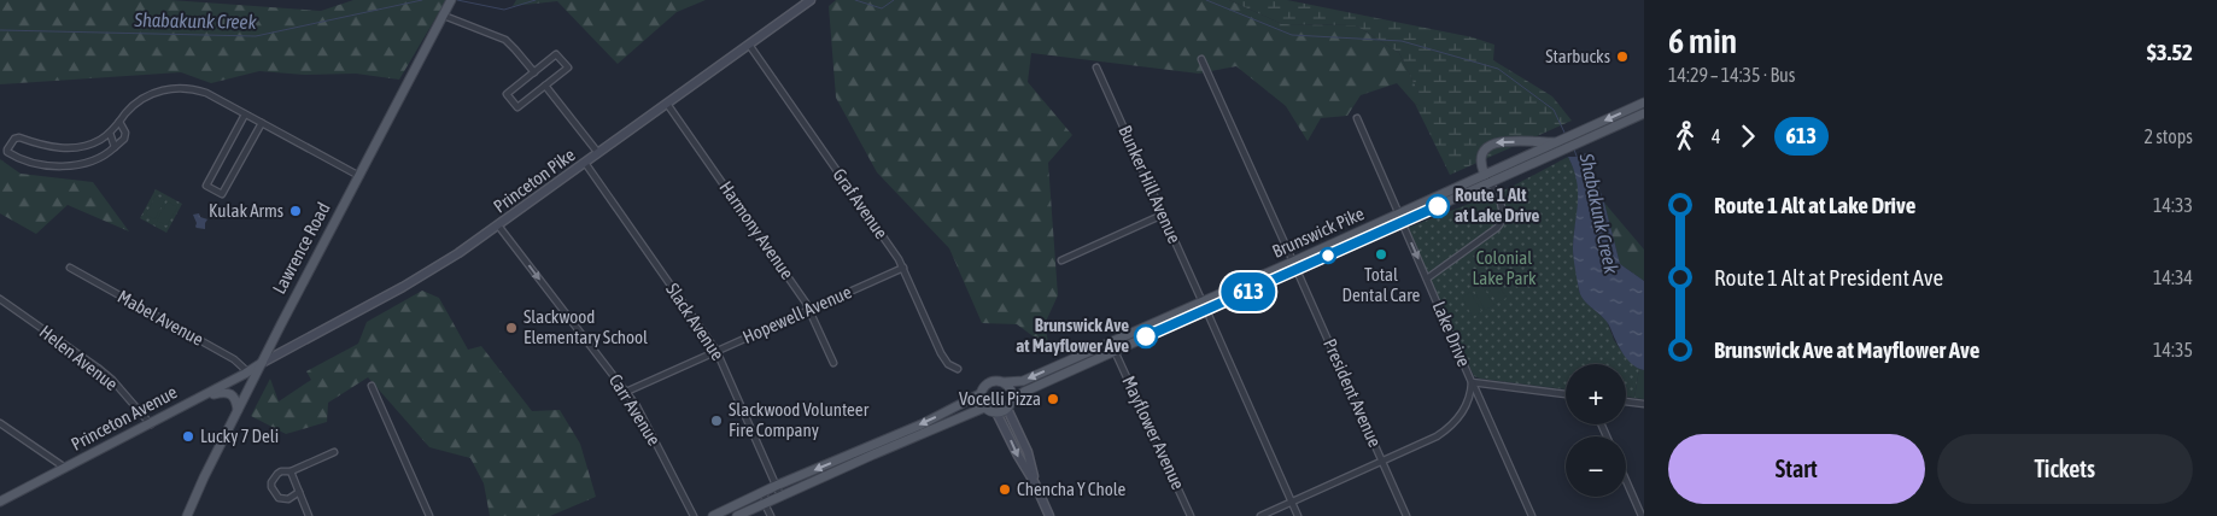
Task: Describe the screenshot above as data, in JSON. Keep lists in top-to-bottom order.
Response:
{
  "streets": {
    "main road": [
      "Princeton Pike",
      "Brunswick Pike",
      "Lawrence Road",
      "Princeton Avenue"
    ],
    "street": [
      "Bunker Hill Avenue",
      "Graf Avenue",
      "Harmony Avenue",
      "Hopewell Avenue",
      "Mabel Avenue",
      "Slack Avenue",
      "Lake Drive",
      "Helen Avenue",
      "President Avenue",
      "Carr Avenue",
      "Mayflower Avenue"
    ]
  },
  "crossings": [
    ["Princeton Pike", "Graf Avenue"],
    ["Princeton Pike", "Harmony Avenue"],
    ["Princeton Pike", "Lawrence Road"],
    ["Princeton Pike", "Slack Avenue"],
    ["Princeton Pike", "Carr Avenue"],
    ["Princeton Pike", "Princeton Avenue"],
    ["Bunker Hill Avenue", "Brunswick Pike"],
    ["Graf Avenue", "Hopewell Avenue"],
    ["Harmony Avenue", "Hopewell Avenue"],
    ["Brunswick Pike", "Lake Drive"],
    ["Brunswick Pike", "President Avenue"],
    ["Brunswick Pike", "Mayflower Avenue"],
    ["Lawrence Road", "Princeton Avenue"],
    ["Hopewell Avenue", "Slack Avenue"],
    ["Hopewell Avenue", "Carr Avenue"],
    ["Mabel Avenue", "Princeton Avenue"],
    ["Helen Avenue", "Princeton Avenue"]
  ],
  "one_way": ["Carr Avenue"],
  "water": ["Shabakunk Creek"],
  "parks": ["Colonial Lake Park"],
  "places": [
    "Starbucks",
    "Route 1 Alt at Lake Drive",
    "Kulak Arms",
    "Total Dental Care",
    "Slackwood Elementary School",
    "Brunswick Ave at Mayflower Ave",
    "Vocelli Pizza",
    "Slackwood Volunteer Fire Company",
    "Lucky 7 Deli",
    "Chencha Y Chole"
  ],
  "lines": ["bus line 613"],
  "page": {
    "on_map": "613",
    "heading": ["6 min", "14:29 – 14:35 · Bus", "$3.52"],
    "legs": ["4", "613", "2 stops"],
    "list": [
      {
        "name": "Route 1 Alt at Lake Drive",
        "value": "14:33"
      },
      {
        "name": "Route 1 Alt at President Ave",
        "value": "14:34"
      },
      {
        "name": "Brunswick Ave at Mayflower Ave",
        "value": "14:35"
      }
    ],
    "map_buttons": ["+", "−"],
    "buttons": ["Start", "Tickets"]
  }
}
